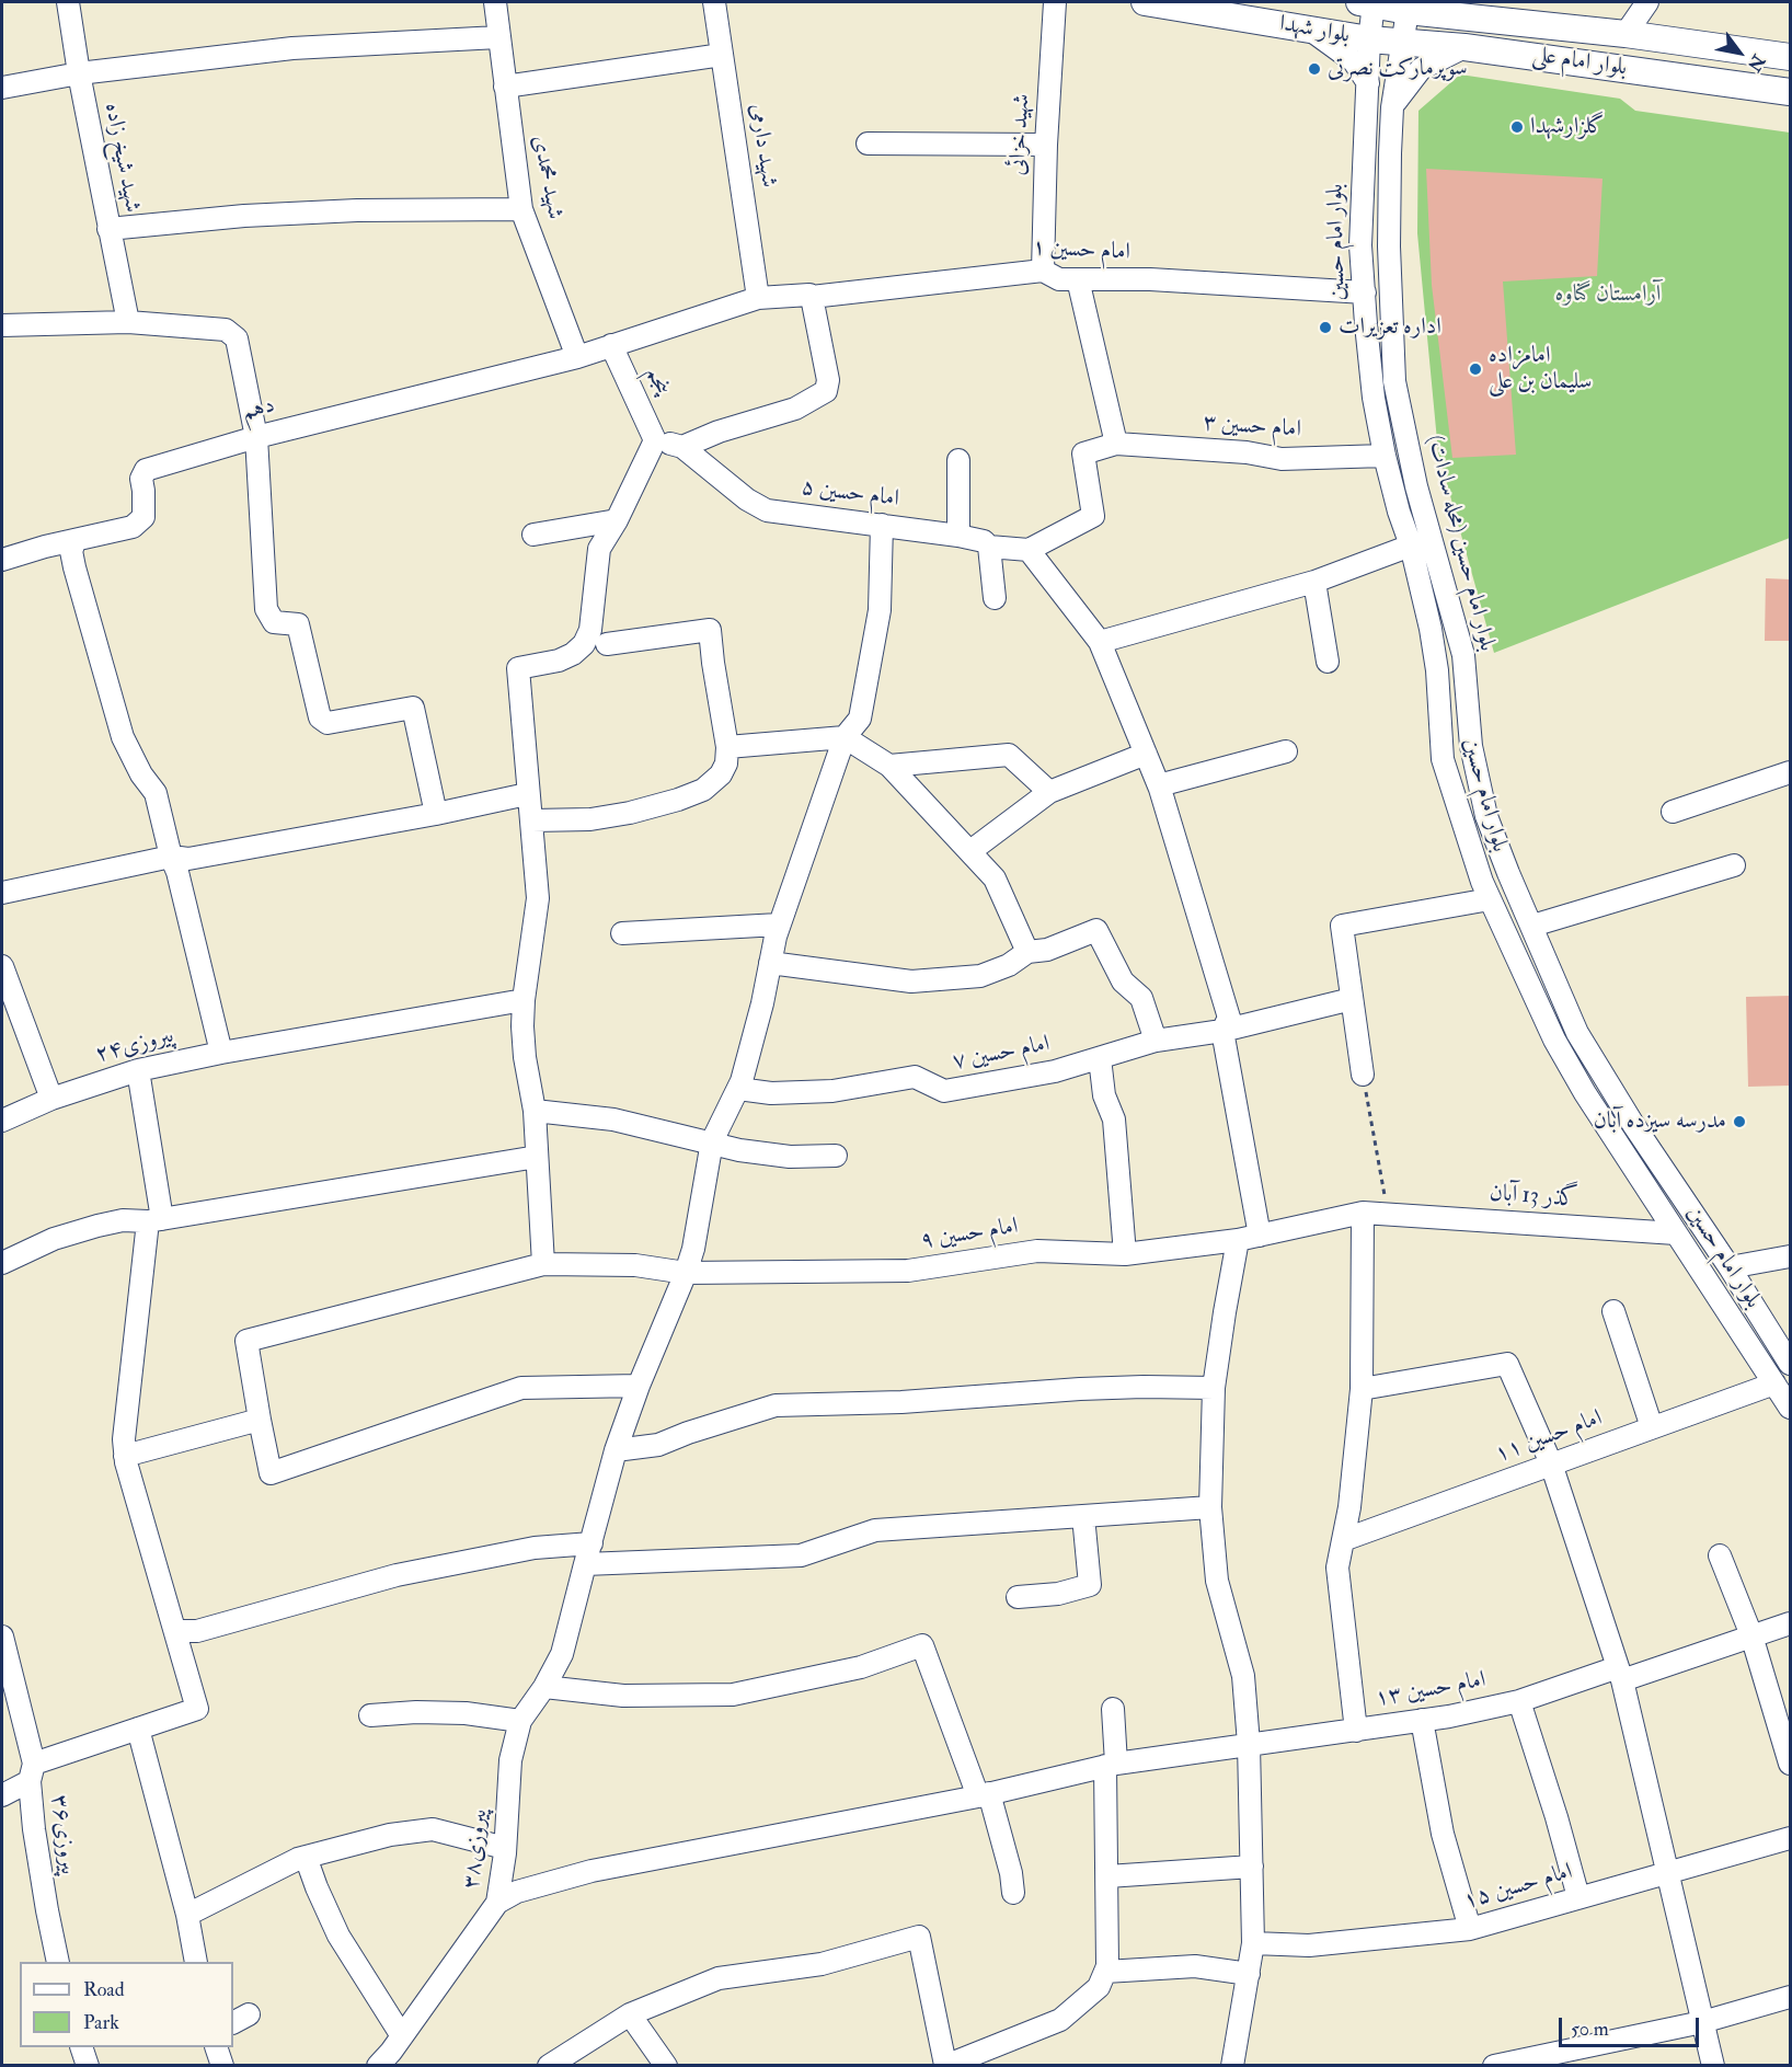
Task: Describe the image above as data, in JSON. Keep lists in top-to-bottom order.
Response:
{
  "streets": {
    "main road": ["بلوار شهدا", "بلوار امام علی"],
    "street": [
      "شهید خزائی",
      "شهید دارمی",
      "شهید شیخ زاده",
      "شهید محمدی",
      "بلوار امام حسین",
      "امام حسین ۱",
      "پنجم",
      "دهم",
      "امام حسین ۳",
      "امام حسین ۵",
      "بلوار امام حسین (محله سادات)",
      "پیروزی۲۴",
      "امام حسین ۷",
      "گذر 13 آبان",
      "امام حسین ۹",
      "امام حسین ۱۱",
      "امام حسین ۱۳",
      "پیروزی۳۶",
      "پیروزی۳۸",
      "امام حسین ۱۵"
    ]
  },
  "crossings": [
    ["بلوار شهدا", "بلوار امام علی"],
    ["بلوار شهدا", "بلوار امام حسین"],
    ["بلوار شهدا", "بلوار امام حسین (محله سادات)"],
    ["بلوار امام علی", "بلوار امام حسین"],
    ["بلوار امام علی", "بلوار امام حسین (محله سادات)"],
    ["شهید خزائی", "امام حسین ۱"],
    ["شهید دارمی", "امام حسین ۱"],
    ["شهید محمدی", "دهم"],
    ["بلوار امام حسین", "امام حسین ۱"],
    ["بلوار امام حسین", "امام حسین ۳"],
    ["بلوار امام حسین", "گذر 13 آبان"],
    ["بلوار امام حسین", "امام حسین ۱۱"],
    ["امام حسین ۱", "پنجم"],
    ["امام حسین ۱", "دهم"],
    ["پنجم", "دهم"],
    ["امام حسین ۵", "پیروزی۳۸"],
    ["امام حسین ۷", "پیروزی۳۸"],
    ["گذر 13 آبان", "امام حسین ۹"],
    ["امام حسین ۹", "پیروزی۳۸"],
    ["امام حسین ۱۳", "پیروزی۳۸"]
  ],
  "parks": ["آرامستان گناوه"],
  "places": [
    "سوپرمارکت نصرتی",
    "گلزارشهدا",
    "اداره تعزیرات",
    "امامزاده سلیمان بن علی",
    "مدرسه سیزده آبان"
  ],
  "legend": ["Road", "Park"],
  "scale_bar": "50 m",
  "north": "bottom right"
}
